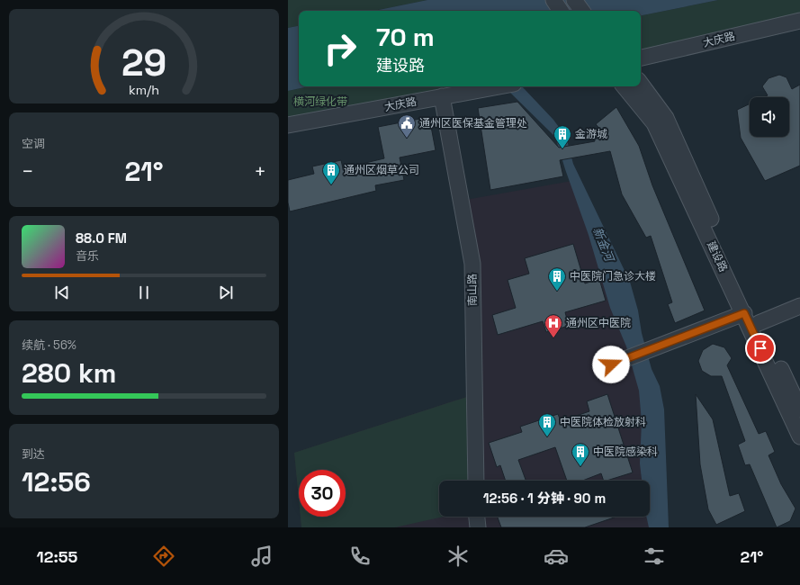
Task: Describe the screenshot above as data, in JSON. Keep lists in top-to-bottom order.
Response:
{
  "streets": {
    "street": ["大庆路", "建设路", "南山路"]
  },
  "crossings": [
    ["大庆路", "南山路"]
  ],
  "water": ["新金河"],
  "parks": ["横河绿化带"],
  "places": {
    "public building": ["通州区医保基金管理处"],
    "building": [
      "金游城",
      "通州区烟草公司",
      "中医院门急诊大楼",
      "中医院体检放射科",
      "中医院感染科"
    ],
    "hospital": ["通州区中医院"]
  },
  "page": {
    "turn": ["70 m", "建设路"],
    "tile": [
      "空调",
      ["续航 · 56%", "280 km"],
      ["到达", "12:56"]
    ],
    "heat": ["−", "21°", "+"],
    "song": ["88.0 FM", "音乐"],
    "limit": "30",
    "trip": "12:56 · 1 分钟 · 90 m",
    "tabs": ["12:55", "21°"],
    "gauge": ["29", "km/h"]
  }
}
